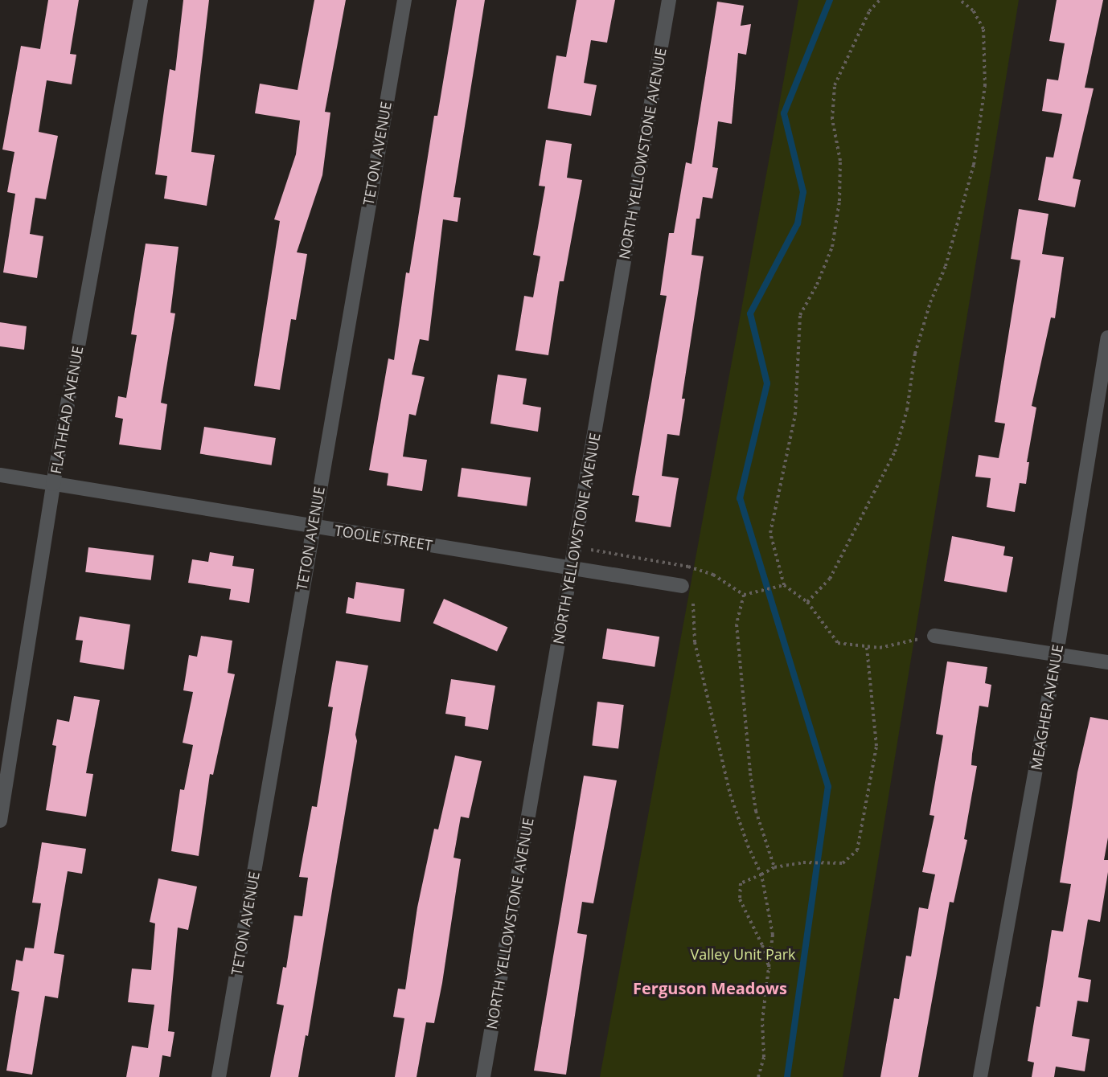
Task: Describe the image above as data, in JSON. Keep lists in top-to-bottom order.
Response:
{
  "streets": {
    "street": [
      "TETON AVENUE",
      "NORTH YELLOWSTONE AVENUE",
      "FLATHEAD AVENUE",
      "TOOLE STREET",
      "MEAGHER AVENUE"
    ]
  },
  "crossings": [
    ["TETON AVENUE", "TOOLE STREET"],
    ["NORTH YELLOWSTONE AVENUE", "TOOLE STREET"],
    ["FLATHEAD AVENUE", "TOOLE STREET"]
  ],
  "districts": ["Ferguson Meadows"],
  "parks": ["Valley Unit Park"]
}
